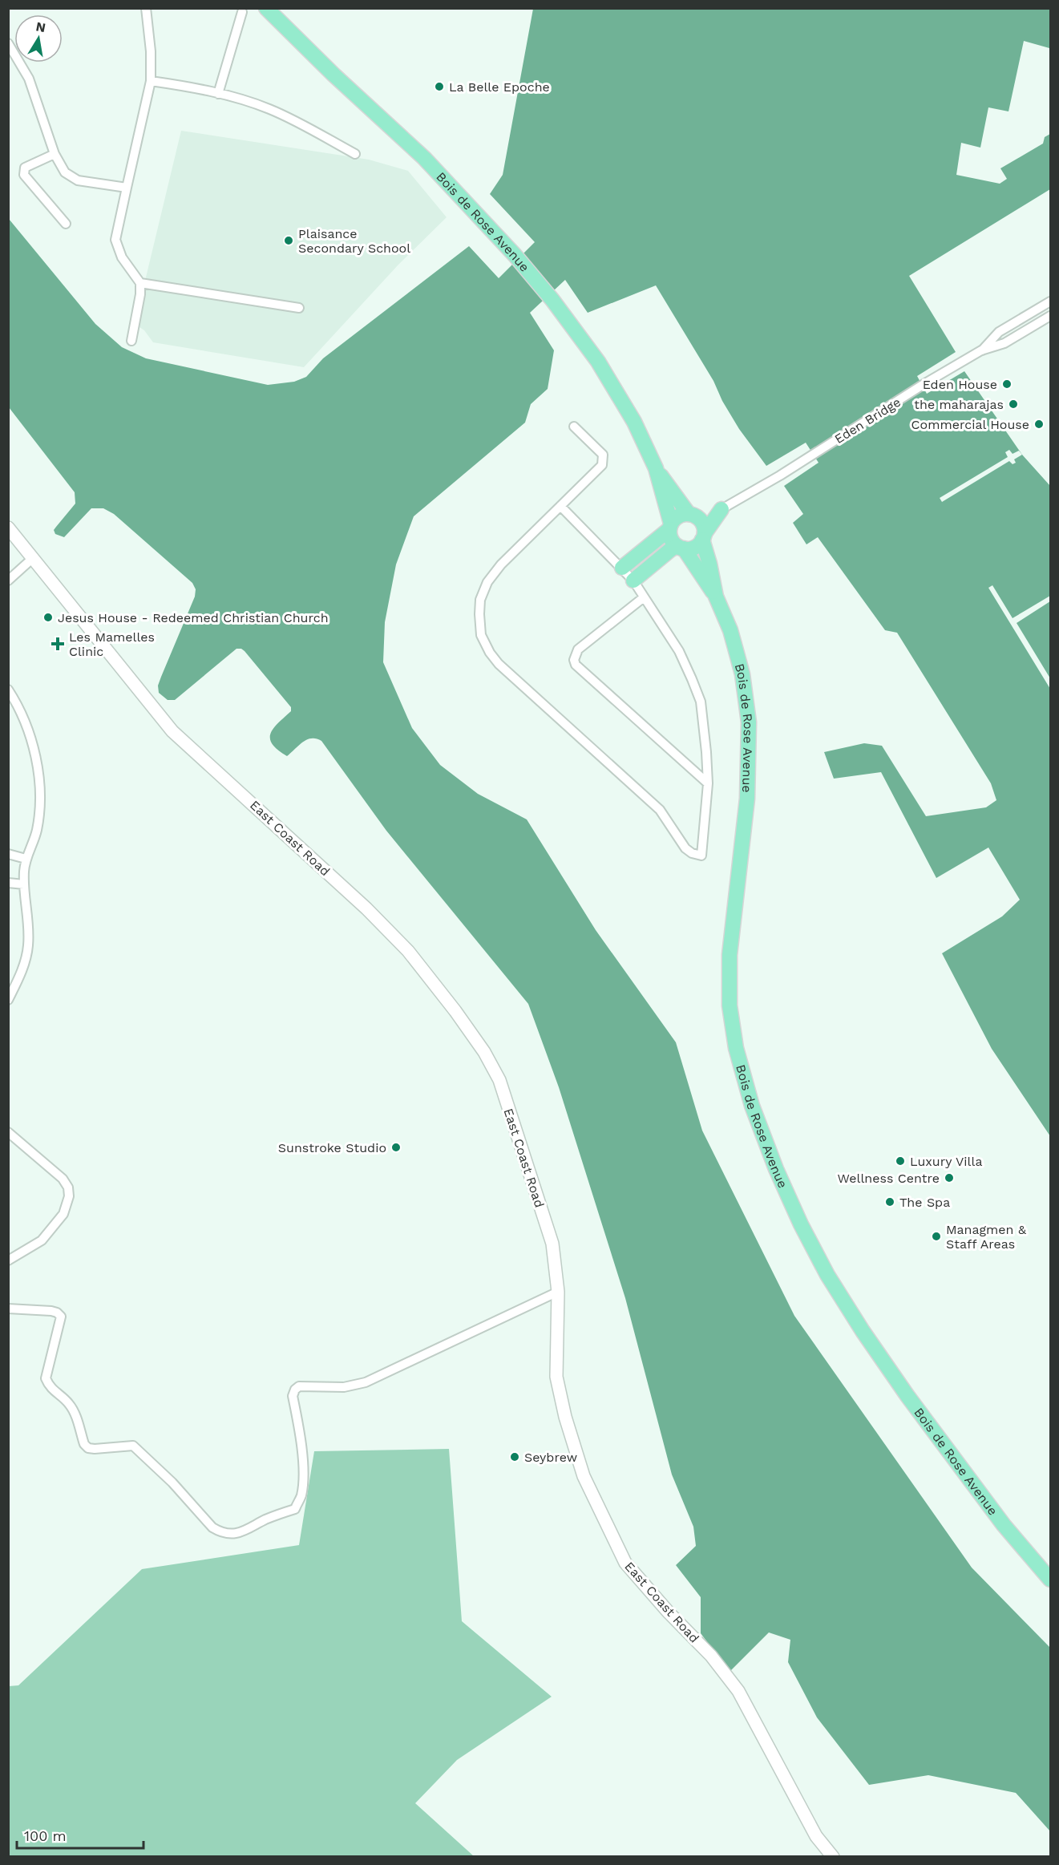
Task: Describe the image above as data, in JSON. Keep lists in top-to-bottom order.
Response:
{
  "streets": {
    "main road": ["Bois de Rose Avenue", "East Coast Road"],
    "street": ["Eden Bridge"]
  },
  "places": {
    "other": [
      "La Belle Epoche",
      "Plaisance Secondary School",
      "Eden House",
      "the maharajas",
      "Commercial House",
      "Jesus House - Redeemed Christian Church",
      "Sunstroke Studio",
      "Luxury Villa",
      "Wellness Centre",
      "The Spa",
      "Managmen & Staff Areas",
      "Seybrew"
    ],
    "health": ["Les Mamelles Clinic"]
  },
  "scale_bar": "100 m",
  "north": "top"
}
